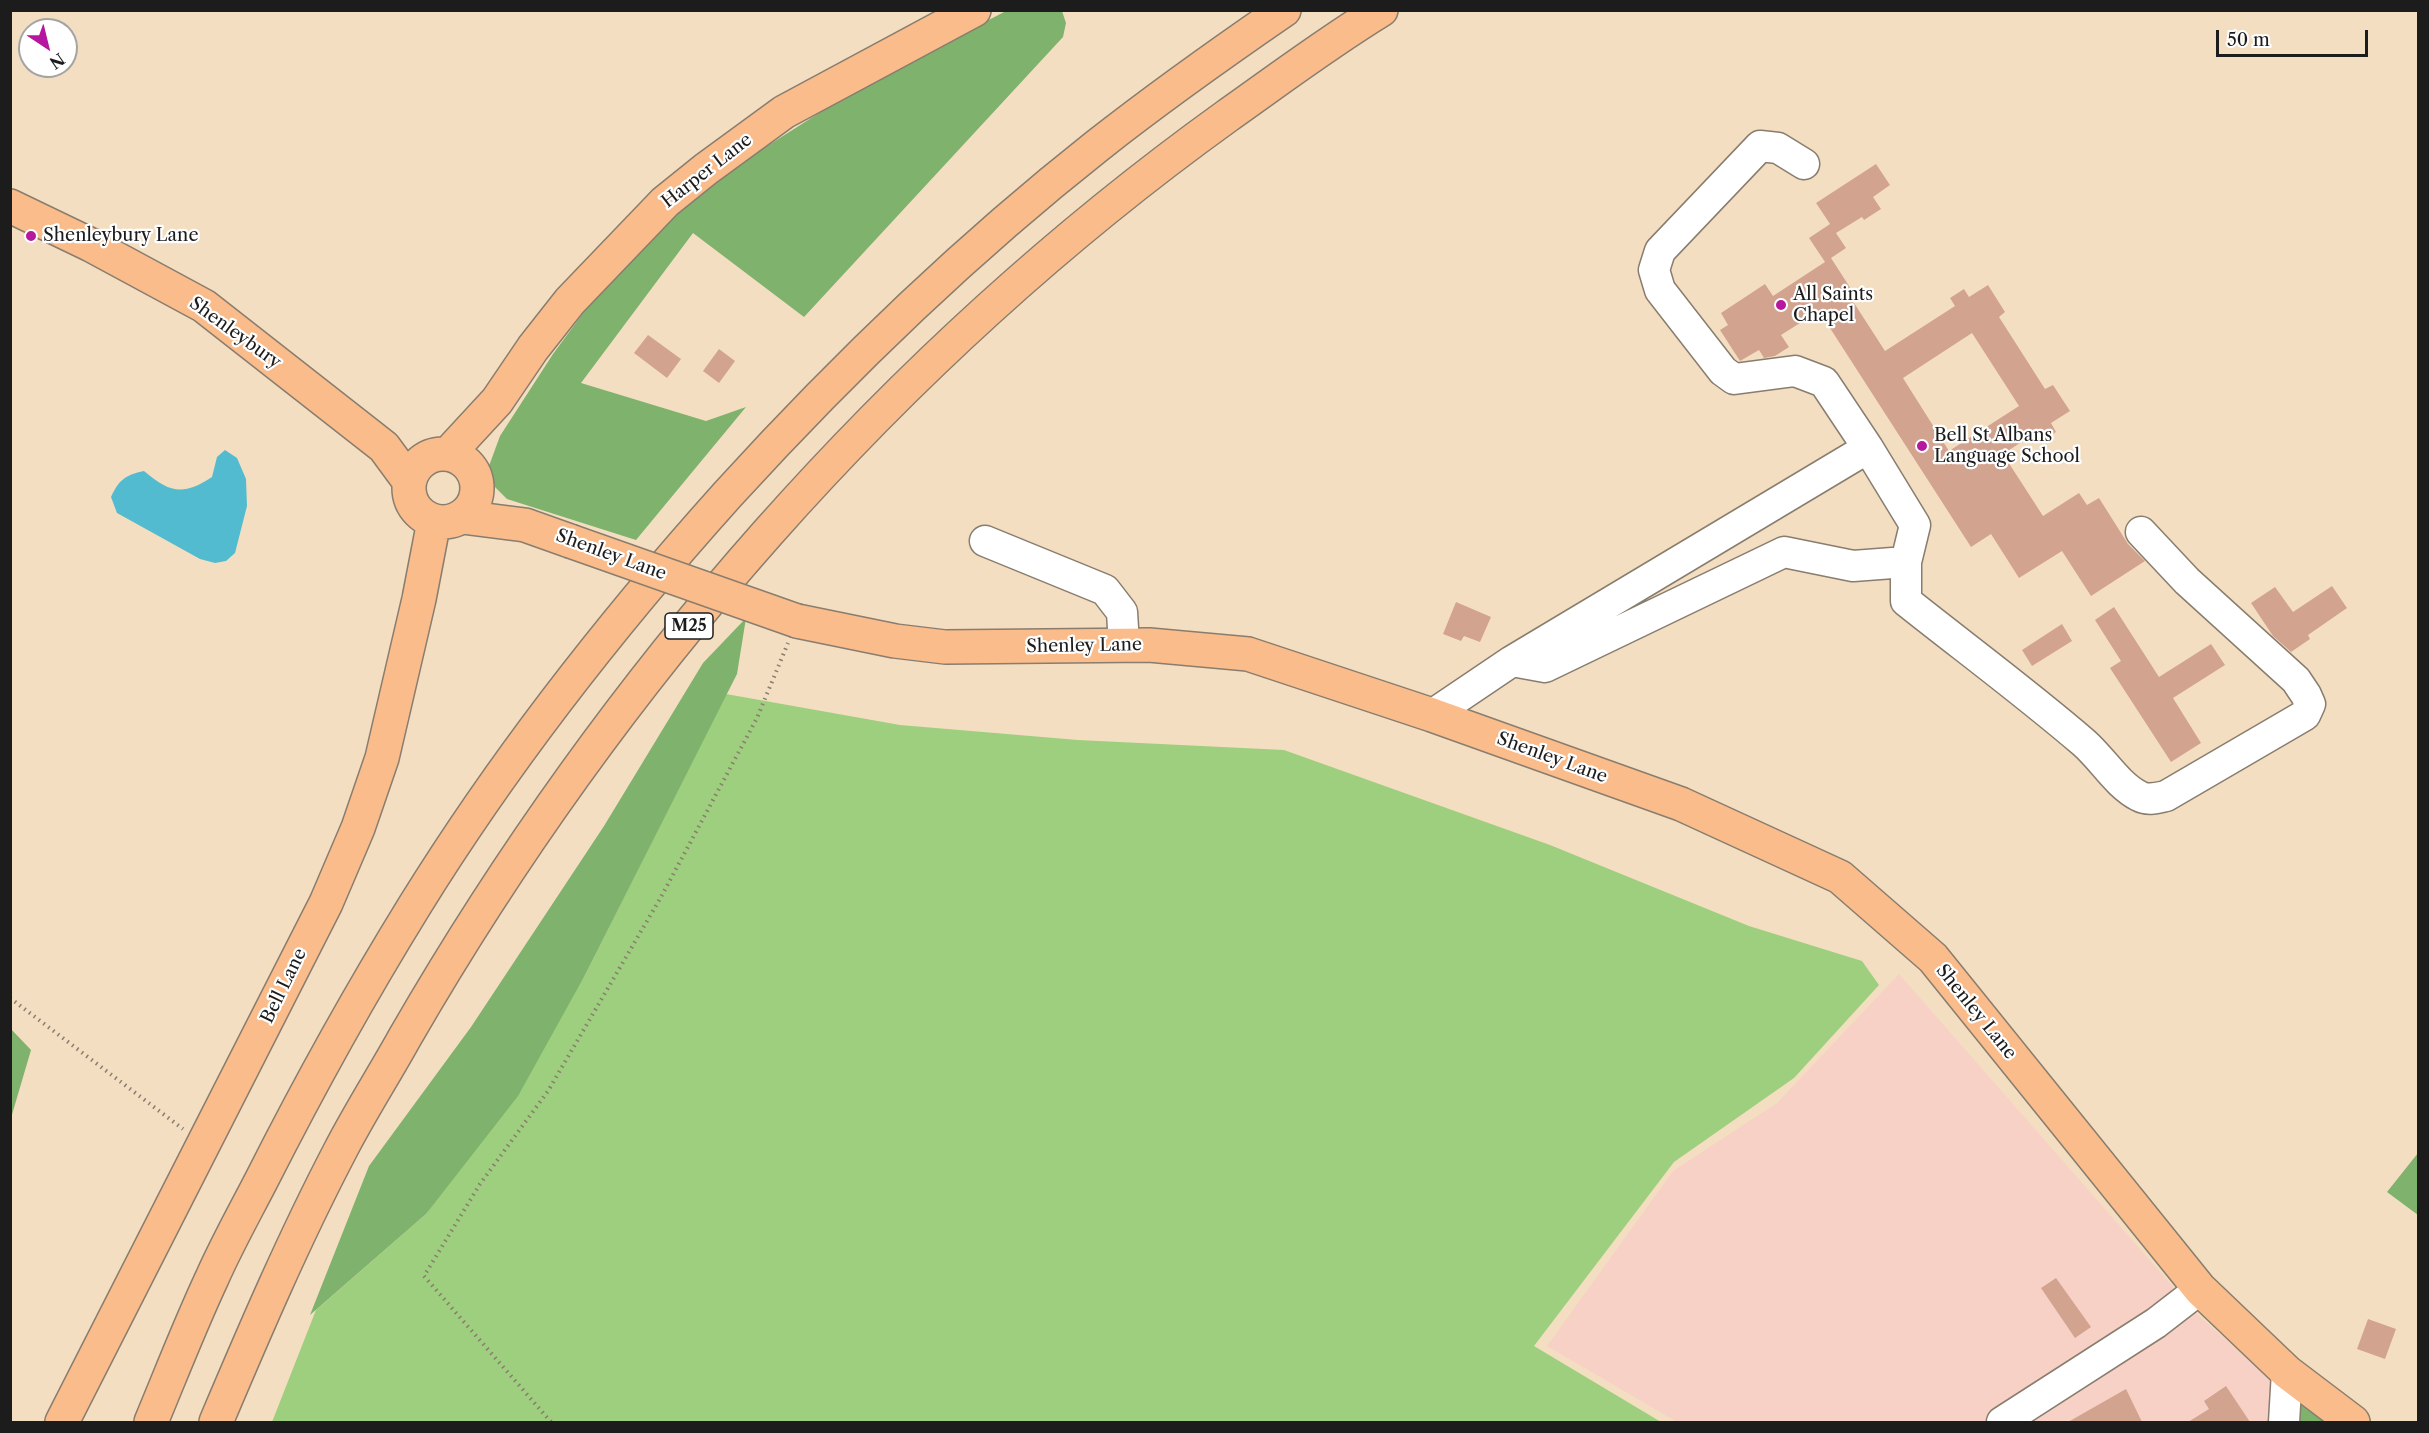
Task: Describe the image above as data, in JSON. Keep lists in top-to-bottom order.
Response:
{
  "streets": {
    "main road": [
      "Harper Lane",
      "Shenleybury",
      "Shenley Lane",
      "M25",
      "Bell Lane"
    ]
  },
  "crossings": [
    ["Harper Lane", "Shenleybury"],
    ["Harper Lane", "Shenley Lane"],
    ["Harper Lane", "Bell Lane"],
    ["Shenleybury", "Shenley Lane"],
    ["Shenleybury", "Bell Lane"],
    ["Shenley Lane", "Bell Lane"]
  ],
  "places": ["Shenleybury Lane", "All Saints Chapel", "Bell St Albans Language School"],
  "scale_bar": "50 m",
  "north": "bottom right"
}
